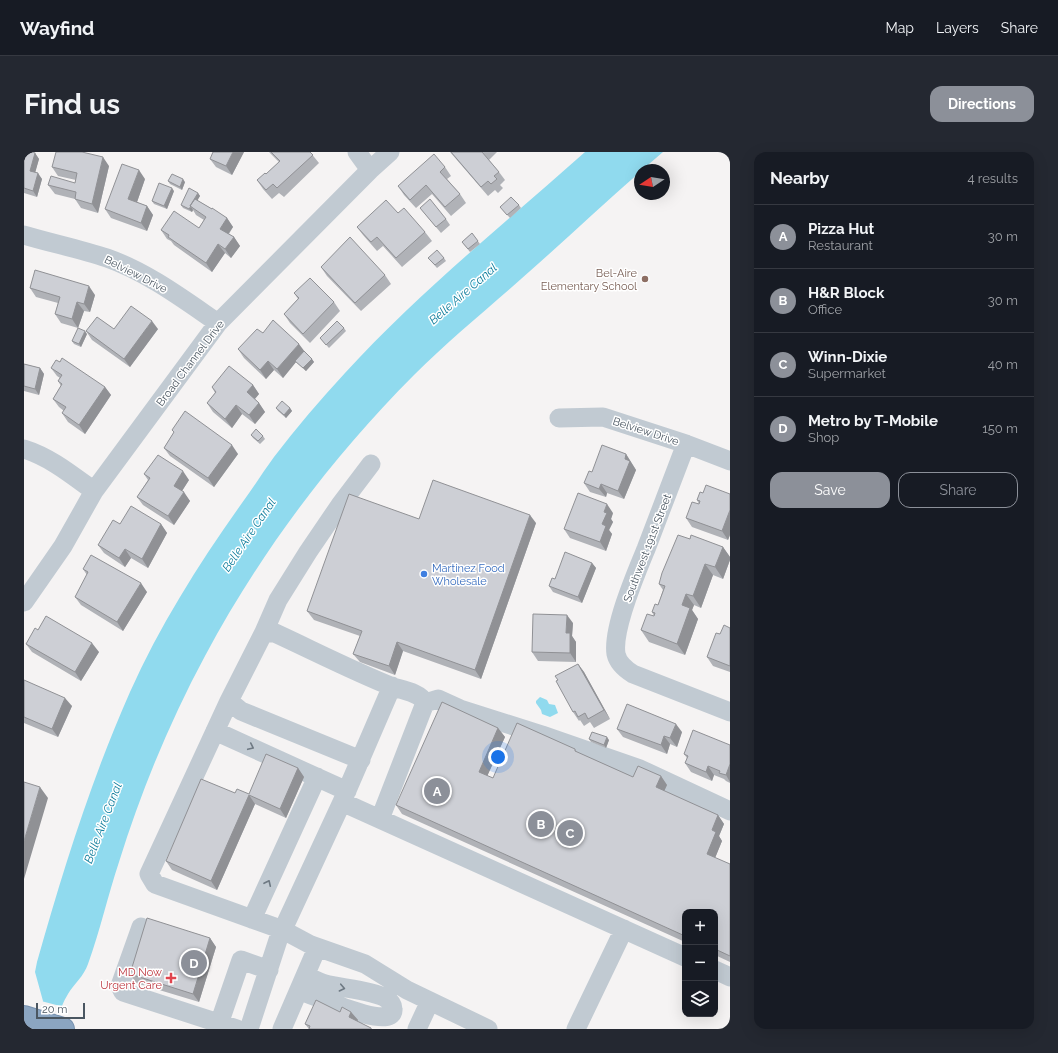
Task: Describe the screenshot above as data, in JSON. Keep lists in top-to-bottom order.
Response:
{
  "streets": {
    "street": ["Belview Drive", "Broad Channel Drive", "Southwest 191st Street"]
  },
  "crossings": [
    ["Belview Drive", "Broad Channel Drive"],
    ["Belview Drive", "Southwest 191st Street"]
  ],
  "water": ["Belle Aire Canal"],
  "places": {
    "other": ["Bel-Aire Elementary School", "Martinez Food Wholesale"],
    "health": ["MD Now Urgent Care"]
  },
  "scale_bar": "20 m",
  "north": "left",
  "page": {
    "header": "Wayfind",
    "nav": ["Map", "Layers", "Share"],
    "buttons": [
      "Directions",
      ["Save", "Share"]
    ],
    "title": "Find us",
    "heading": ["Nearby", "4 results"],
    "list": [
      {
        "mark": "A",
        "name": "Pizza Hut",
        "note": "Restaurant",
        "value": "30 m"
      },
      {
        "mark": "B",
        "name": "H&R Block",
        "note": "Office",
        "value": "30 m"
      },
      {
        "mark": "C",
        "name": "Winn-Dixie",
        "note": "Supermarket",
        "value": "40 m"
      },
      {
        "mark": "D",
        "name": "Metro by T-Mobile",
        "note": "Shop",
        "value": "150 m"
      }
    ],
    "pins": [
      "A",
      "B",
      "C",
      "D"
    ],
    "map_buttons": ["+", "−"],
    "scale": "20 m"
  }
}
